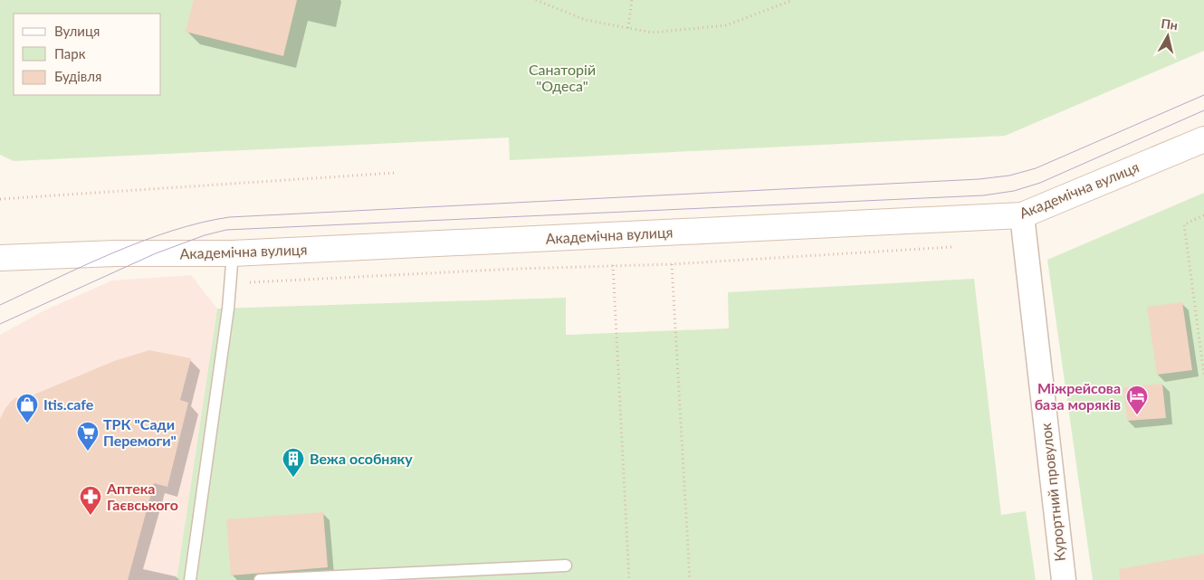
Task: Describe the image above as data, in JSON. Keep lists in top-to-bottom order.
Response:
{
  "streets": {
    "street": ["Академічна вулиця", "Курортний провулок"]
  },
  "crossings": [
    ["Академічна вулиця", "Курортний провулок"]
  ],
  "parks": ["Санаторій \"Одеса\""],
  "places": {
    "hotel": ["Міжрейсова база моряків"],
    "shop": ["Itis.cafe"],
    "supermarket": ["ТРК \"Сади Перемоги\""],
    "building": ["Вежа особняку"],
    "pharmacy": ["Аптека Гаєвського"]
  },
  "legend": ["Вулиця", "Парк", "Будівля"],
  "north": "top"
}
